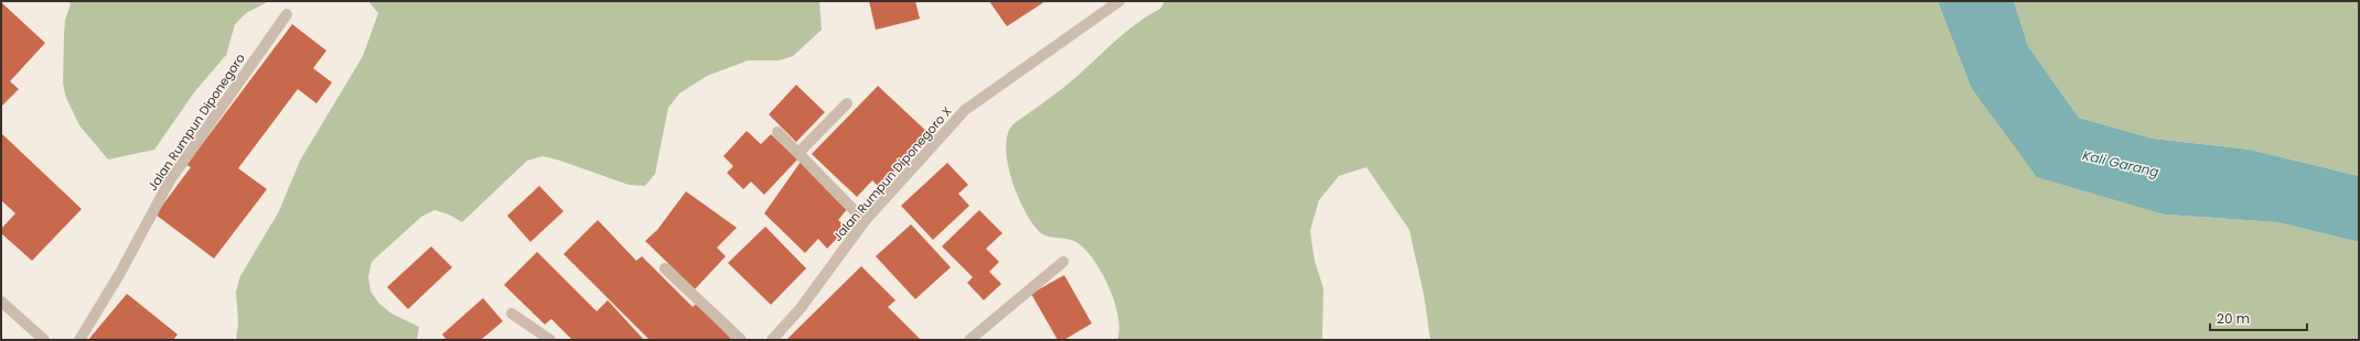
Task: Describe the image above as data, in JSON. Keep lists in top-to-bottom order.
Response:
{
  "streets": {
    "street": ["Jalan Rumpun Diponegoro", "Jalan Rumpun Diponegoro X"]
  },
  "water": ["Kali Garang"],
  "scale_bar": "20 m"
}
